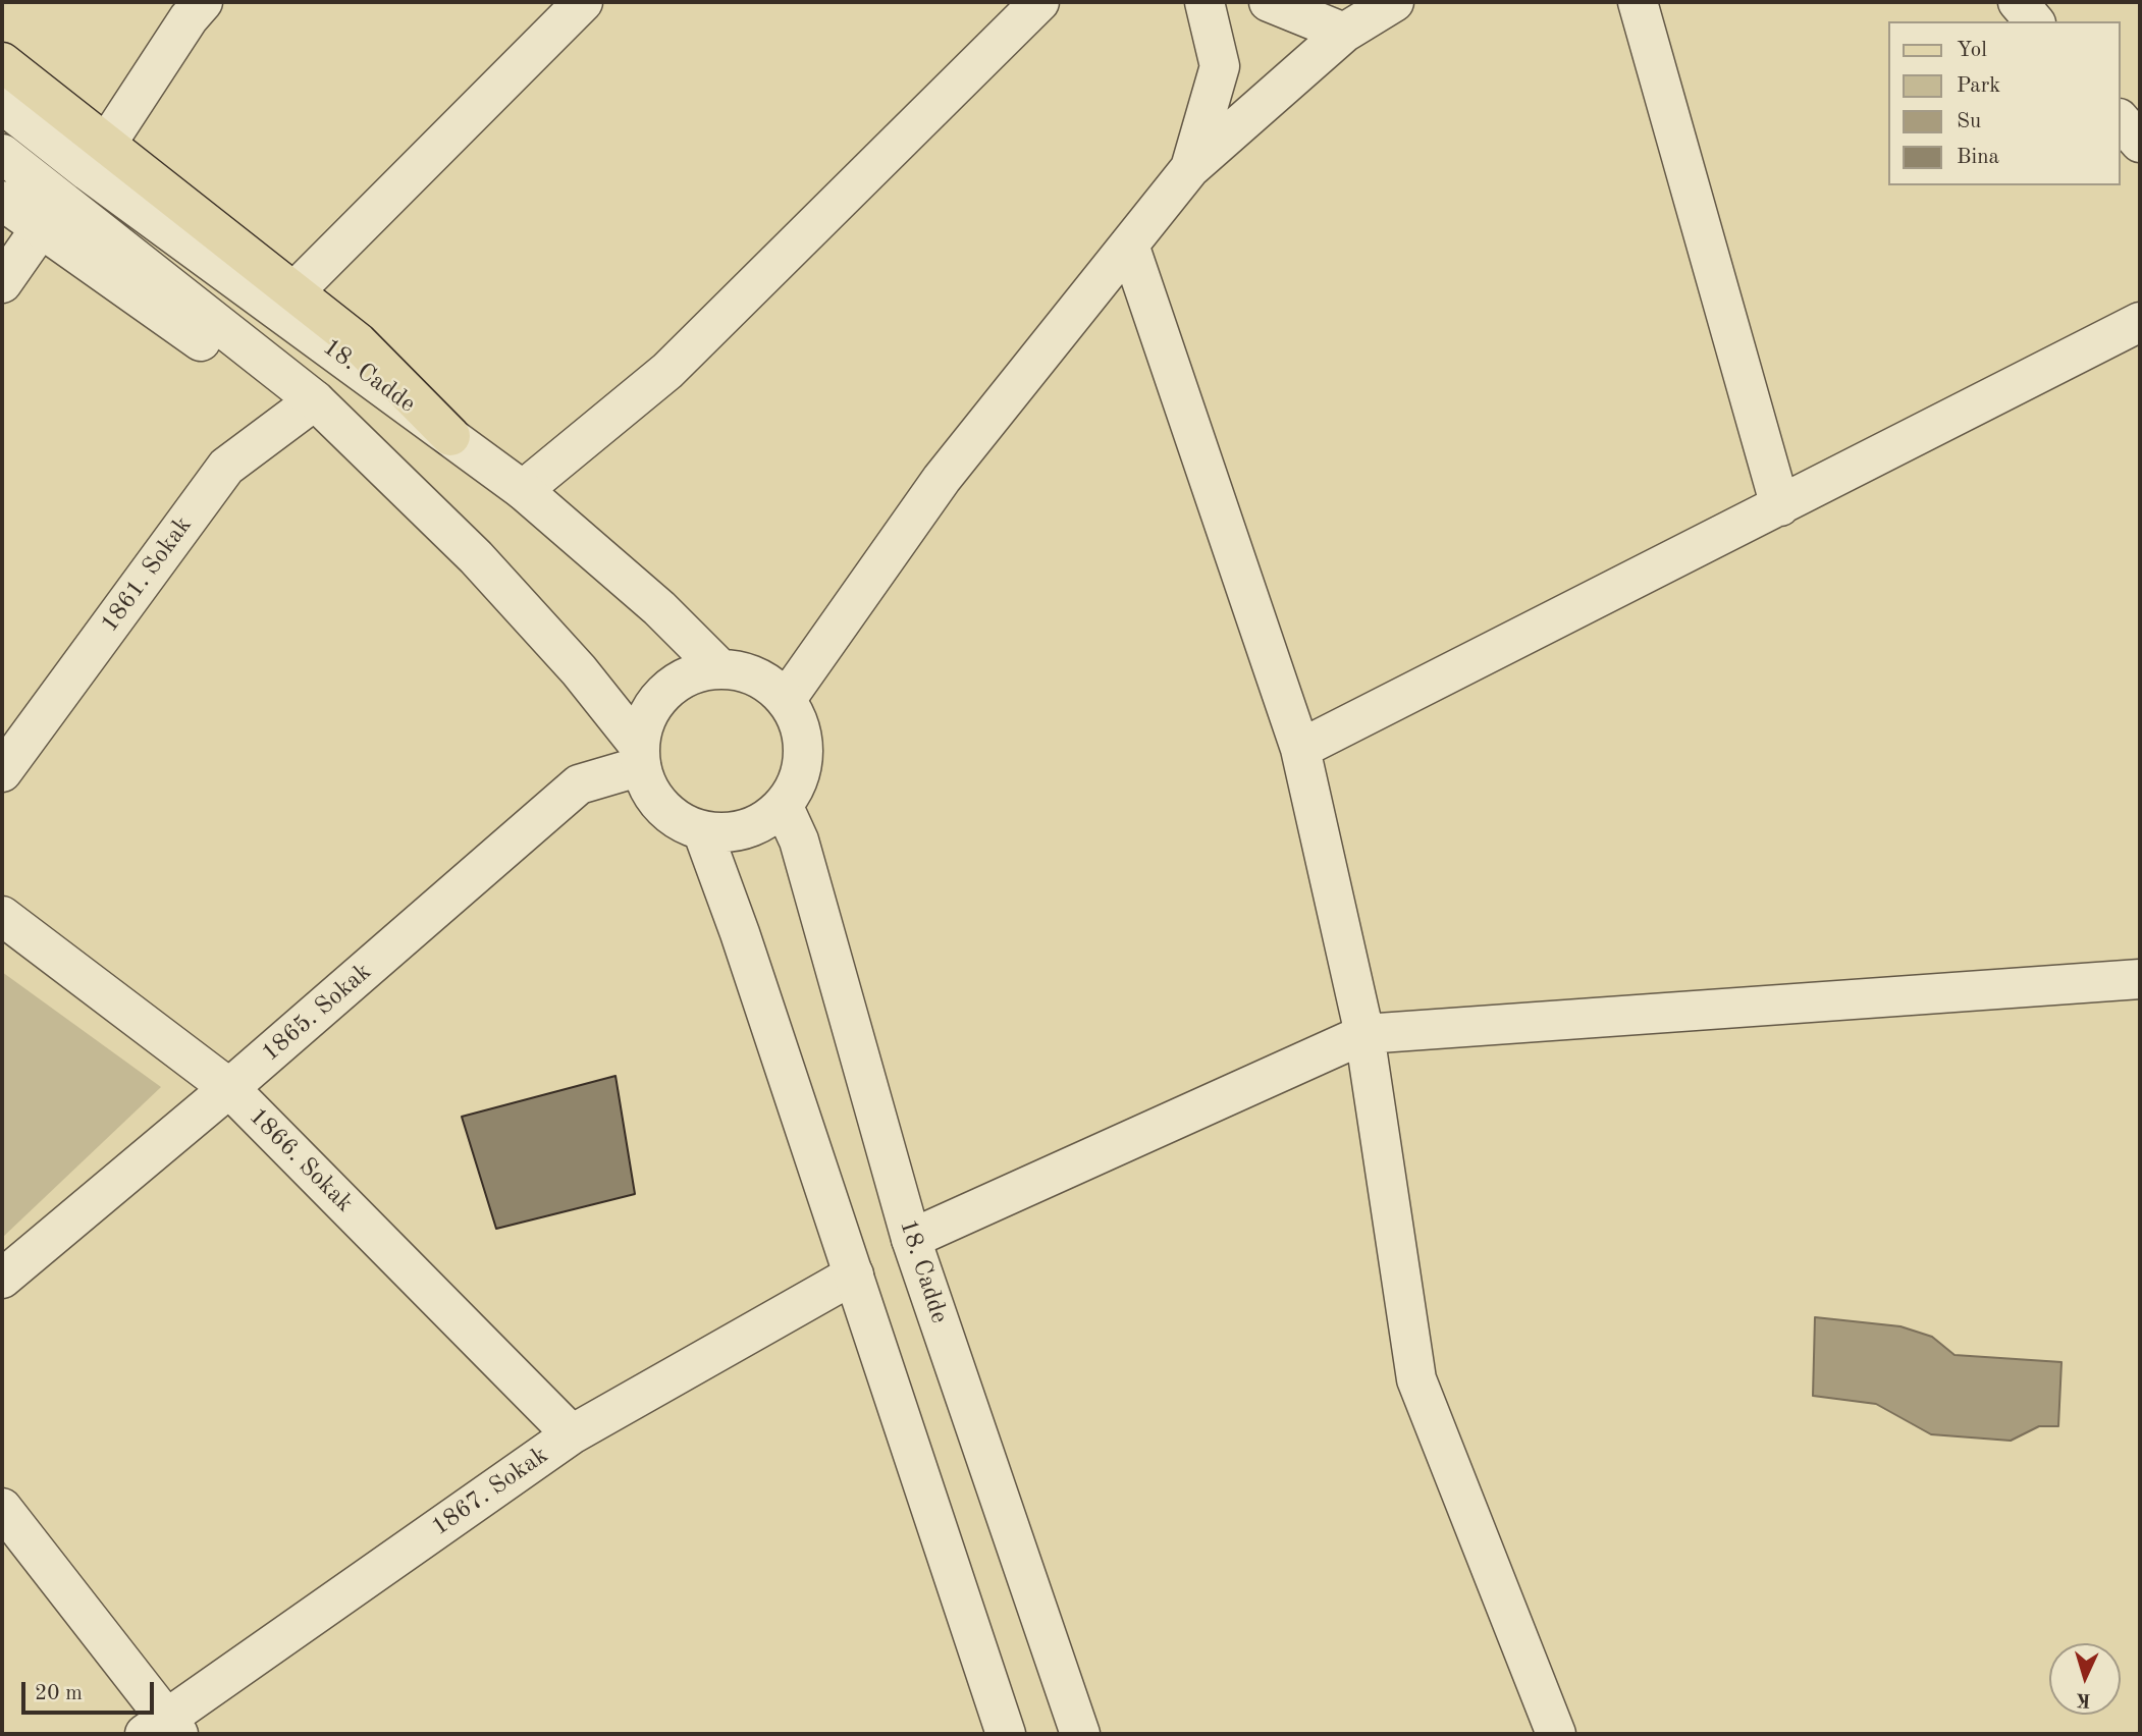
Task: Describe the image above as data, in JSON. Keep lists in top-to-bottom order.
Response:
{
  "streets": {
    "street": [
      "18. Cadde",
      "1861. Sokak",
      "1865. Sokak",
      "1866. Sokak",
      "1867. Sokak"
    ]
  },
  "crossings": [
    ["18. Cadde", "1861. Sokak"],
    ["18. Cadde", "1865. Sokak"],
    ["1865. Sokak", "1866. Sokak"],
    ["1866. Sokak", "1867. Sokak"]
  ],
  "legend": [
    "Yol",
    "Park",
    "Su",
    "Bina"
  ],
  "scale_bar": "20 m",
  "north": "bottom"
}
